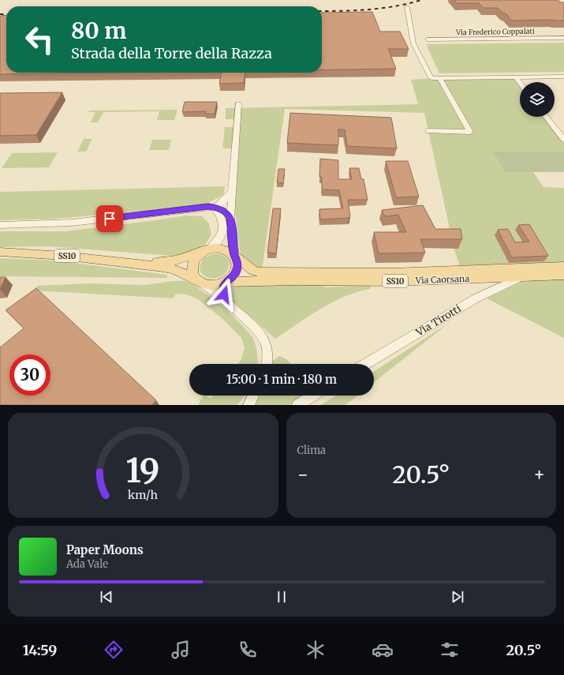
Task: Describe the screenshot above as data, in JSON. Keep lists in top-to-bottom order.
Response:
{
  "streets": {
    "main road": ["SS10", "Via Caorsana"],
    "street": ["Via Frederico Coppalati", "Via Tirotti"]
  },
  "crossings": [
    ["SS10", "Via Caorsana"],
    ["Via Caorsana", "Via Tirotti"]
  ],
  "page": {
    "turn": ["80 m", "Strada della Torre della Razza"],
    "limit": "30",
    "trip": "15:00 · 1 min · 180 m",
    "tile": "Clima",
    "heat": ["−", "20.5°", "+"],
    "song": ["Paper Moons", "Ada Vale"],
    "tabs": ["14:59", "20.5°"],
    "gauge": ["19", "km/h"]
  }
}
